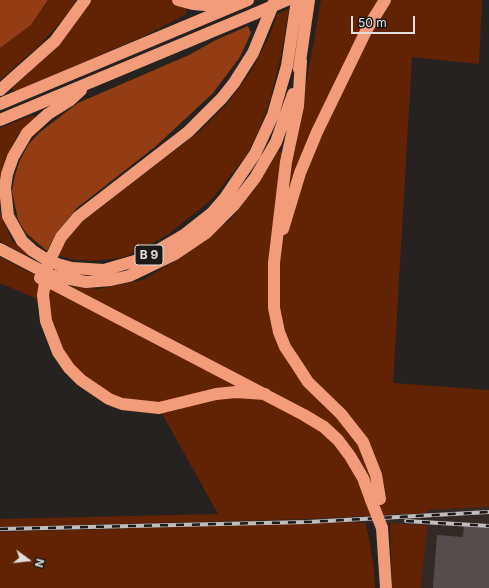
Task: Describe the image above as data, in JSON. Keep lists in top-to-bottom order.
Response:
{
  "streets": {
    "highway": ["B 9"]
  },
  "scale_bar": "50 m",
  "north": "right"
}
